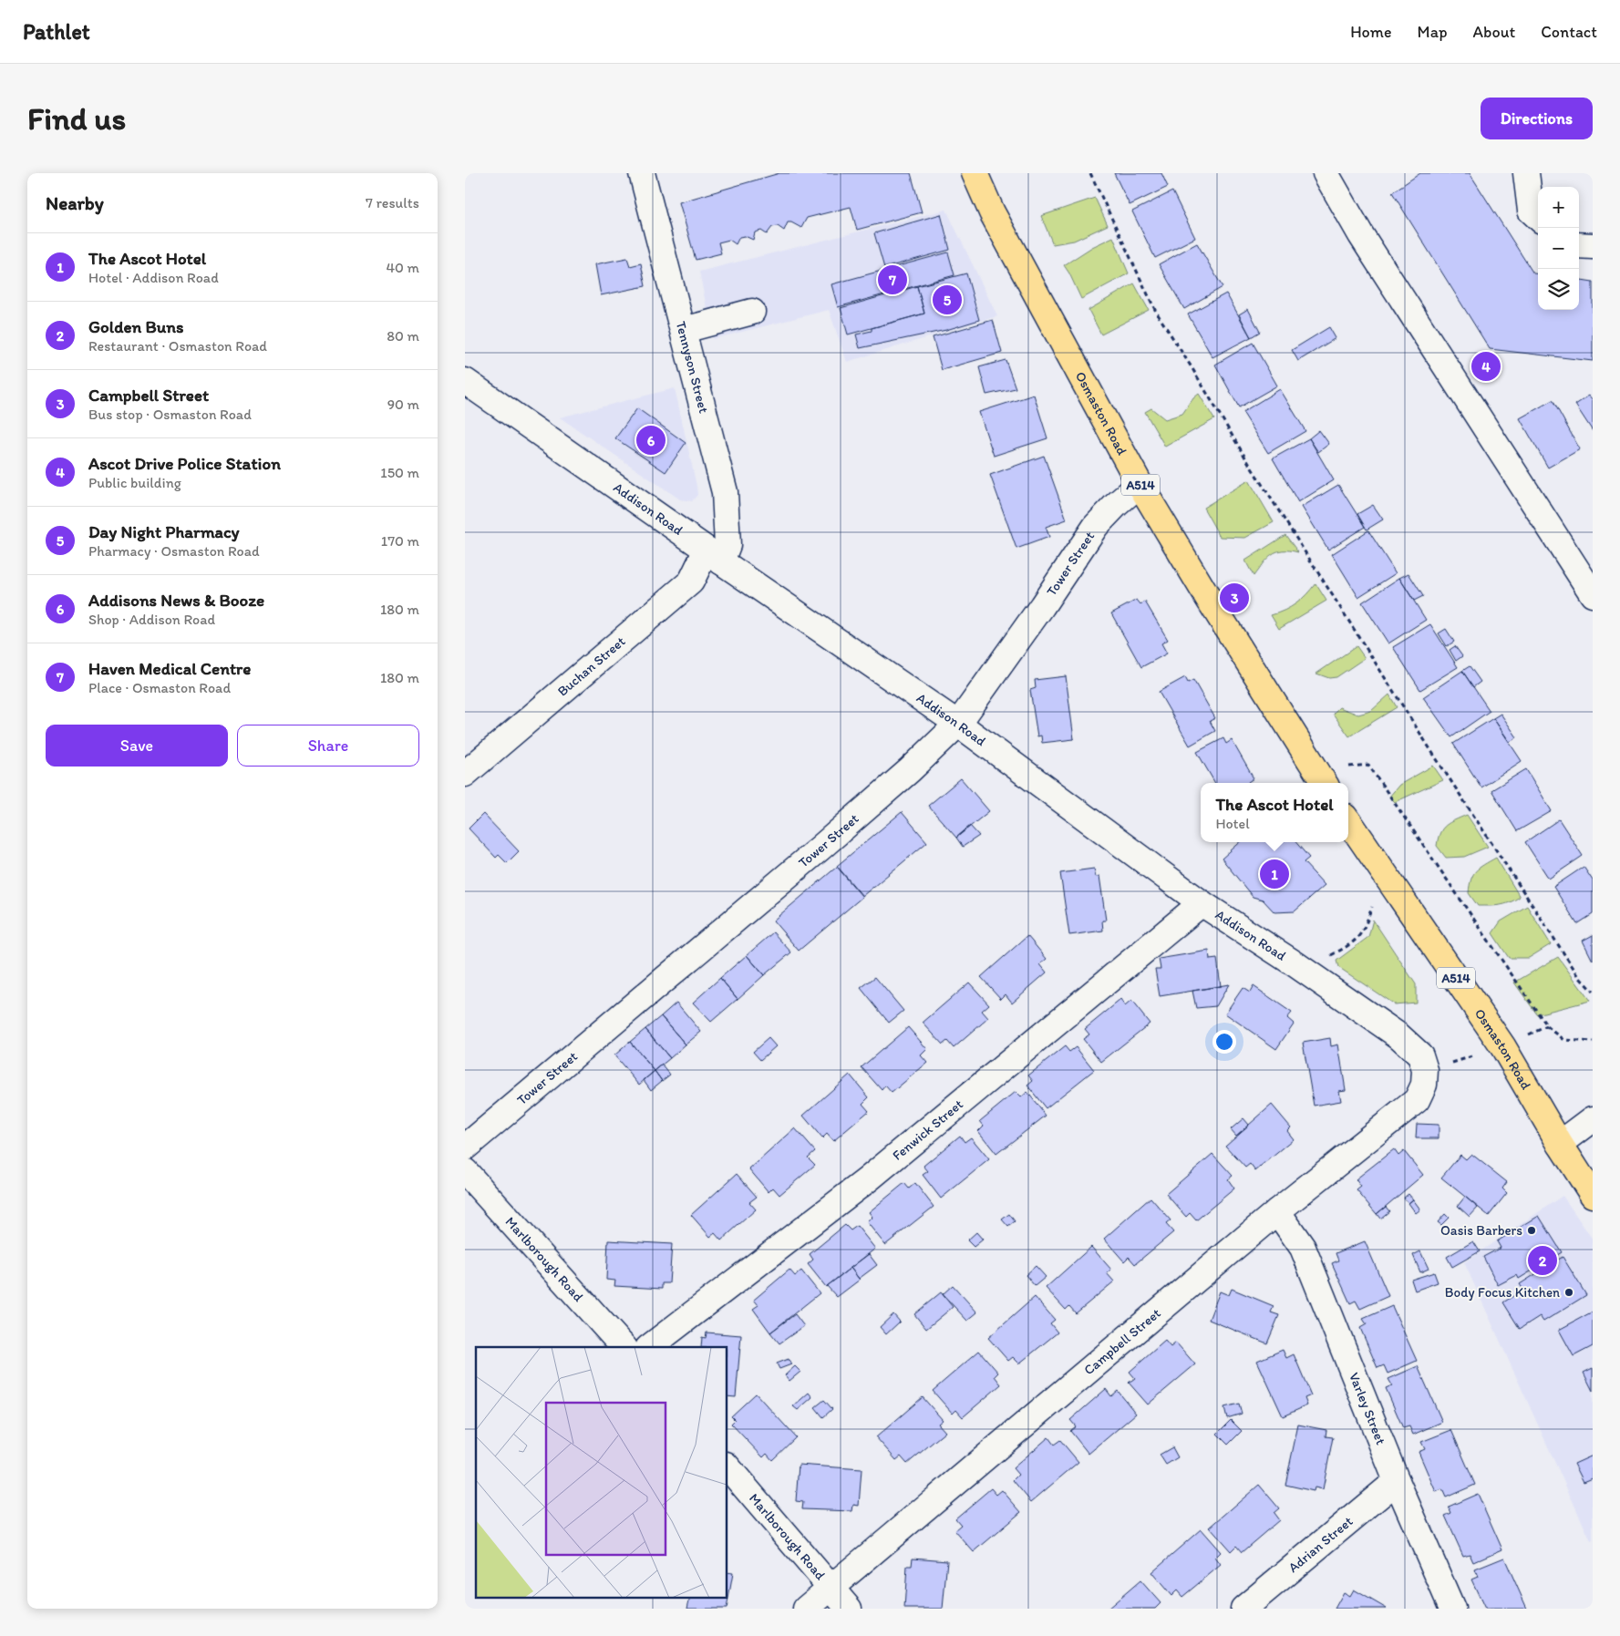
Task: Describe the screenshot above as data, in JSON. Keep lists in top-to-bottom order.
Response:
{
  "streets": {
    "main road": ["Osmaston Road", "A514"],
    "street": [
      "Tennyson Street",
      "Addison Road",
      "Tower Street",
      "Buchan Street",
      "Fenwick Street",
      "Marlborough Road",
      "Campbell Street",
      "Varley Street",
      "Adrian Street"
    ]
  },
  "crossings": [
    ["Tennyson Street", "Addison Road"],
    ["Tennyson Street", "Buchan Street"],
    ["Osmaston Road", "Tower Street"],
    ["Addison Road", "Tower Street"],
    ["Addison Road", "Buchan Street"],
    ["Addison Road", "Fenwick Street"],
    ["Addison Road", "Campbell Street"],
    ["Marlborough Road", "Campbell Street"],
    ["Campbell Street", "Varley Street"],
    ["Varley Street", "Adrian Street"]
  ],
  "places": ["Oasis Barbers", "Body Focus Kitchen"],
  "page": {
    "header": "Pathlet",
    "nav": [
      "Home",
      "Map",
      "About",
      "Contact"
    ],
    "buttons": [
      "Directions",
      ["Save", "Share"]
    ],
    "title": "Find us",
    "heading": ["Nearby", "7 results"],
    "map_buttons": ["+", "−"],
    "list": [
      {
        "mark": "1",
        "name": "The Ascot Hotel",
        "note": "Hotel · Addison Road",
        "value": "40 m"
      },
      {
        "mark": "2",
        "name": "Golden Buns",
        "note": "Restaurant · Osmaston Road",
        "value": "80 m"
      },
      {
        "mark": "3",
        "name": "Campbell Street",
        "note": "Bus stop · Osmaston Road",
        "value": "90 m"
      },
      {
        "mark": "4",
        "name": "Ascot Drive Police Station",
        "note": "Public building",
        "value": "150 m"
      },
      {
        "mark": "5",
        "name": "Day Night Pharmacy",
        "note": "Pharmacy · Osmaston Road",
        "value": "170 m"
      },
      {
        "mark": "6",
        "name": "Addisons News & Booze",
        "note": "Shop · Addison Road",
        "value": "180 m"
      },
      {
        "mark": "7",
        "name": "Haven Medical Centre",
        "note": "Place · Osmaston Road",
        "value": "180 m"
      }
    ],
    "pins": [
      "7",
      "5",
      "4",
      "6",
      "3",
      "1",
      "2"
    ],
    "popup": ["The Ascot Hotel", "Hotel"]
  }
}
